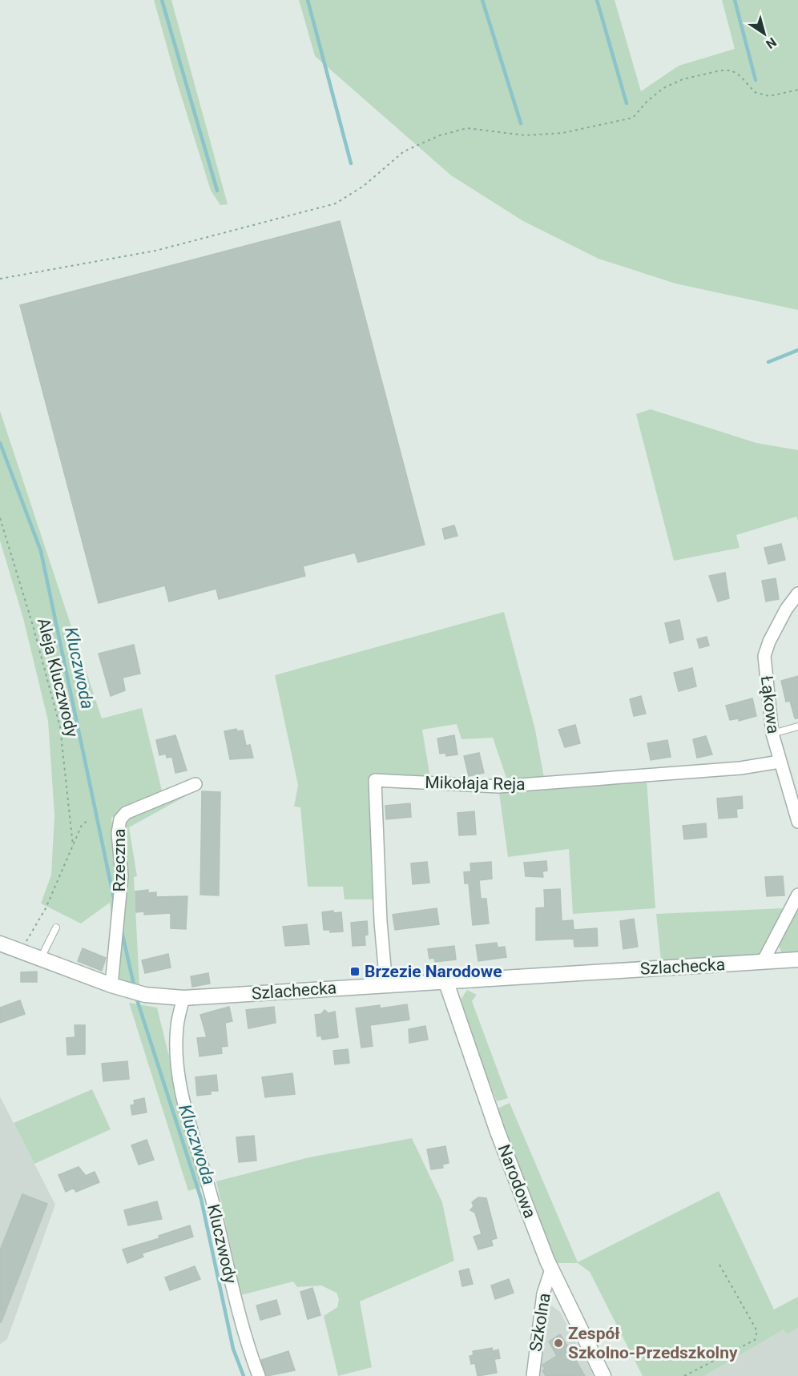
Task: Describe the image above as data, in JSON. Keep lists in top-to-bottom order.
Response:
{
  "streets": {
    "street": [
      "Łąkowa",
      "Mikołaja Reja",
      "Rzeczna",
      "Szlachecka",
      "Narodowa",
      "Kluczwody",
      "Szkolna"
    ],
    "path": ["Aleja Kluczwody"]
  },
  "crossings": [
    ["Łąkowa", "Mikołaja Reja"],
    ["Mikołaja Reja", "Szlachecka"],
    ["Rzeczna", "Szlachecka"],
    ["Szlachecka", "Narodowa"],
    ["Szlachecka", "Kluczwody"],
    ["Narodowa", "Szkolna"]
  ],
  "water": ["Kluczwoda"],
  "places": {
    "transit": ["Brzezie Narodowe"],
    "other": ["Zespół Szkolno-Przedszkolny"]
  },
  "north": "bottom right"
}
